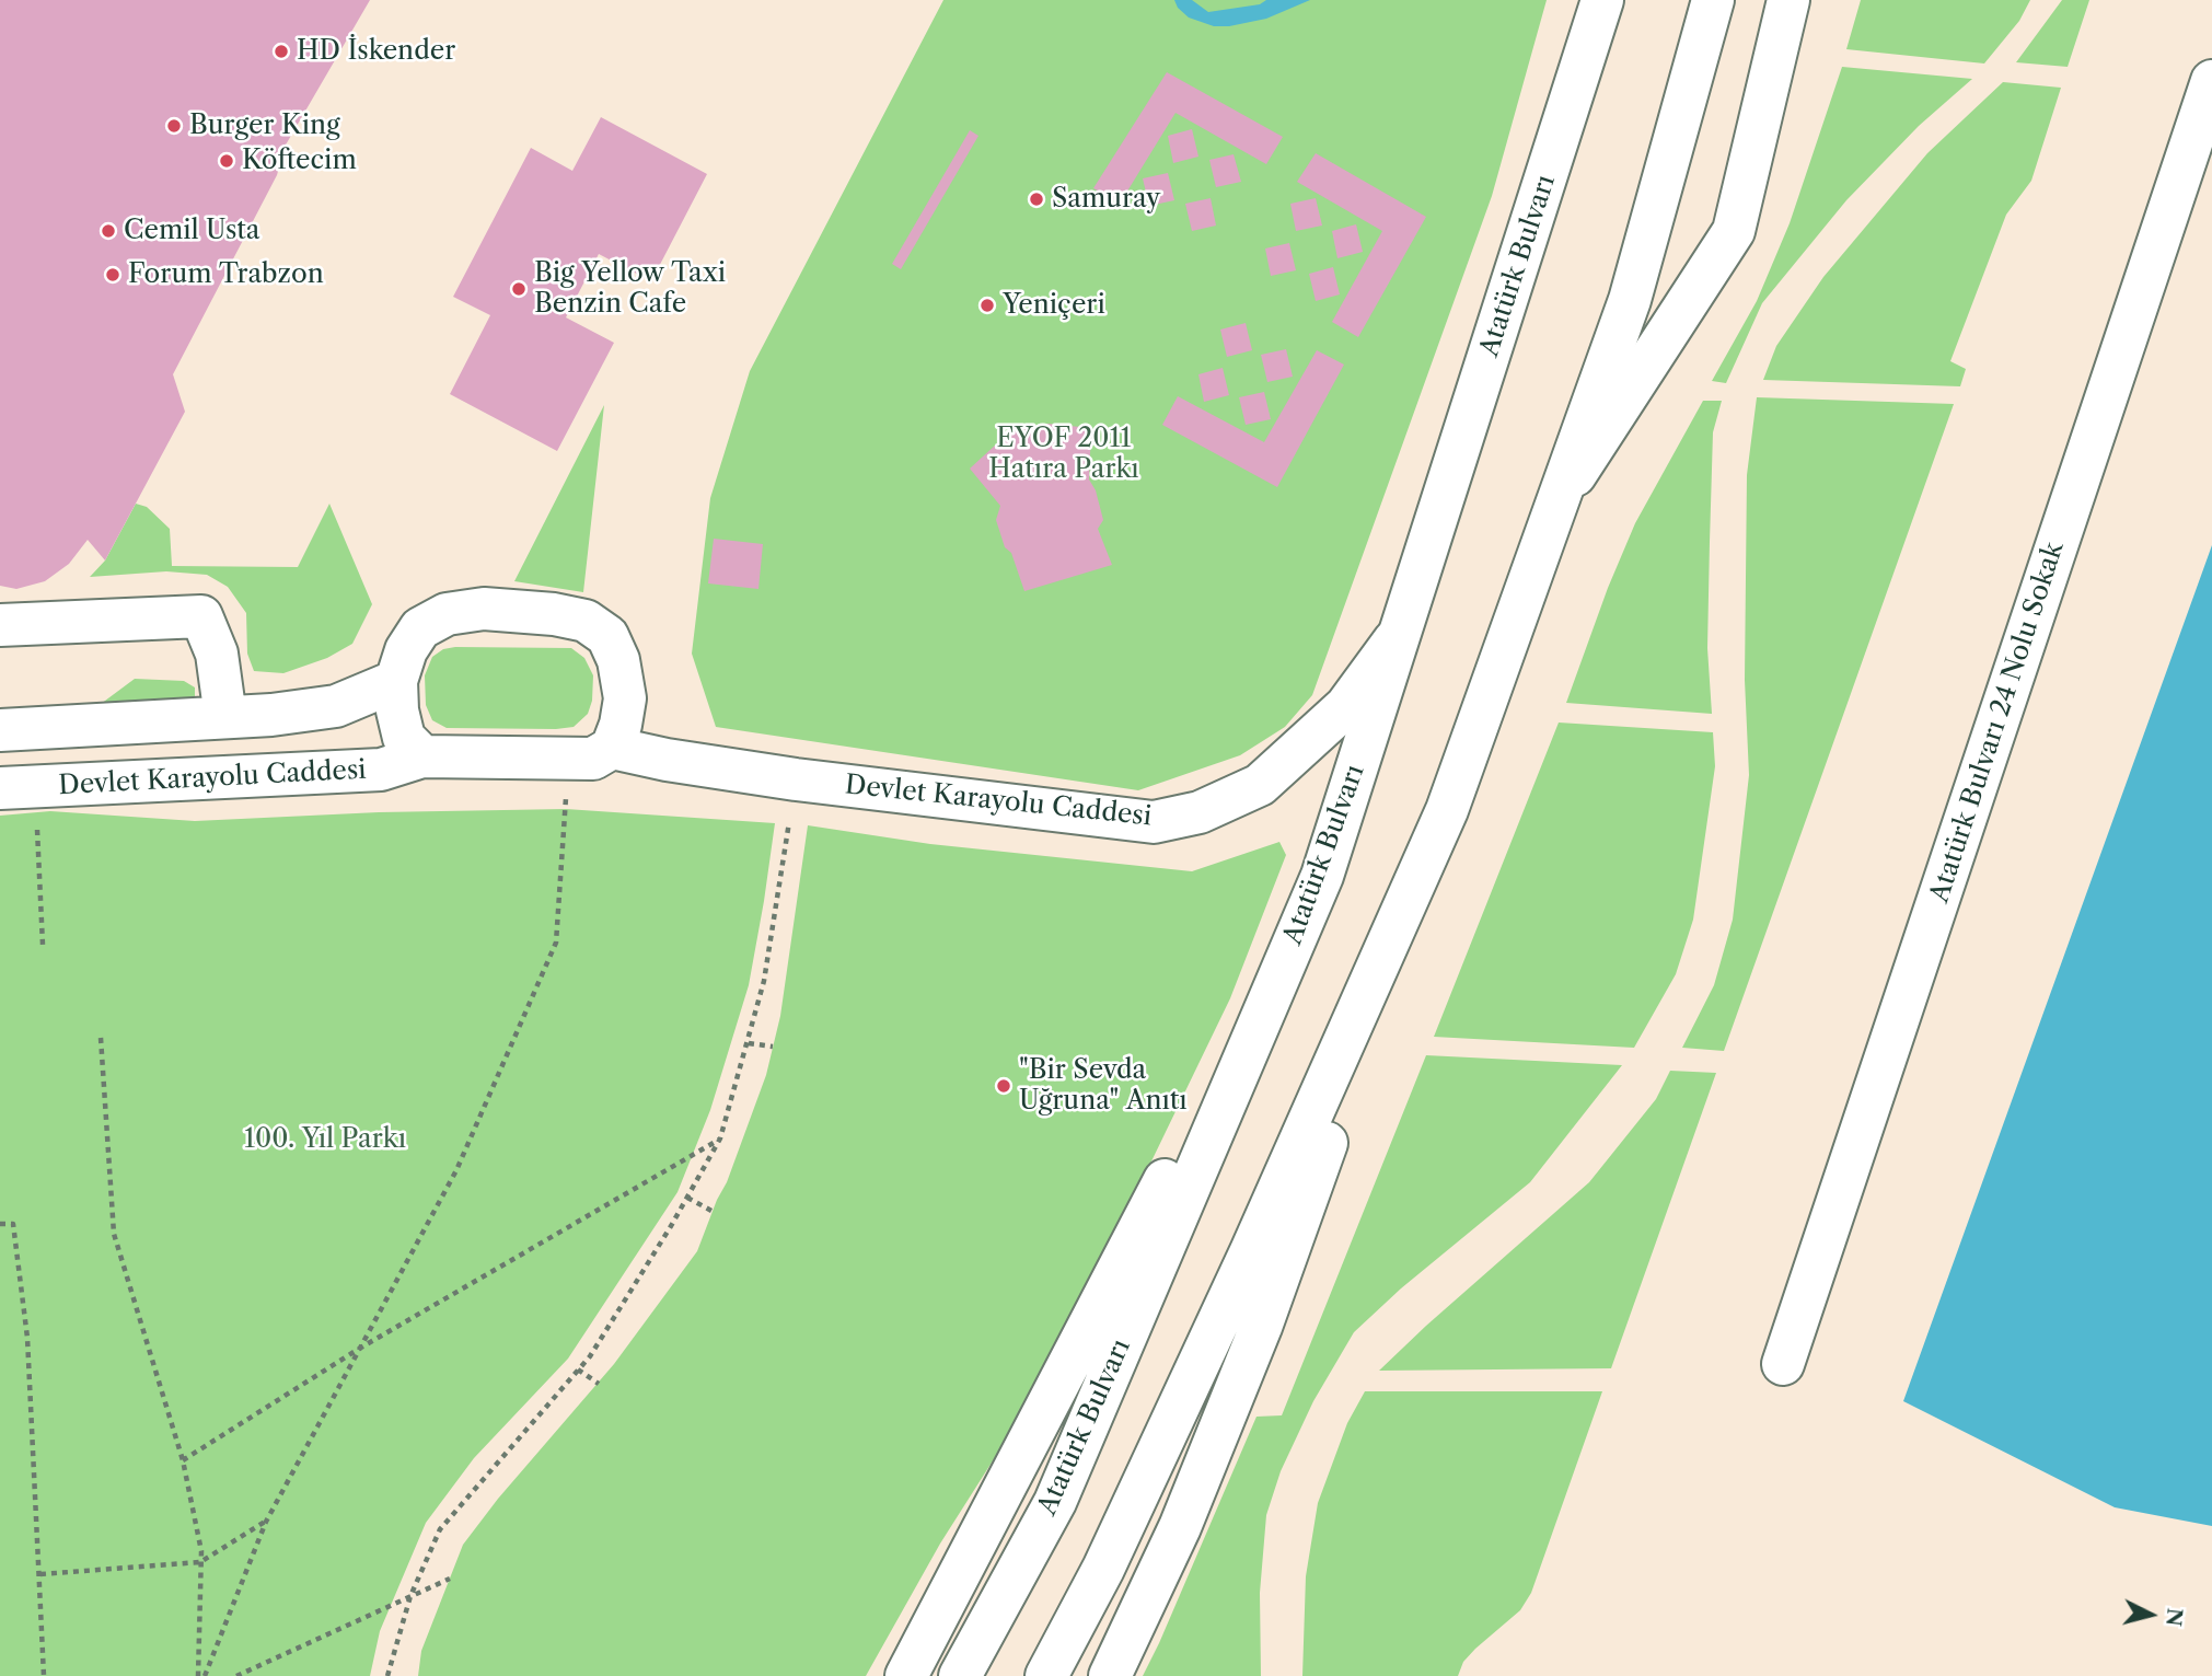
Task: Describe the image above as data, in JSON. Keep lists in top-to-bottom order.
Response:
{
  "streets": {
    "main road": ["Atatürk Bulvarı", "Atatürk Bulvarı 24 Nolu Sokak", "Devlet Karayolu Caddesi"]
  },
  "crossings": [
    ["Atatürk Bulvarı", "Devlet Karayolu Caddesi"]
  ],
  "parks": ["EYOF 2011 Hatıra Parkı", "100. Yıl Parkı"],
  "places": [
    "HD İskender",
    "Burger King",
    "Köftecim",
    "Samuray",
    "Cemil Usta",
    "Forum Trabzon",
    "Big Yellow Taxi Benzin Cafe",
    "Yeniçeri",
    "\"Bir Sevda Uğruna\" Anıtı"
  ],
  "north": "right"
}
